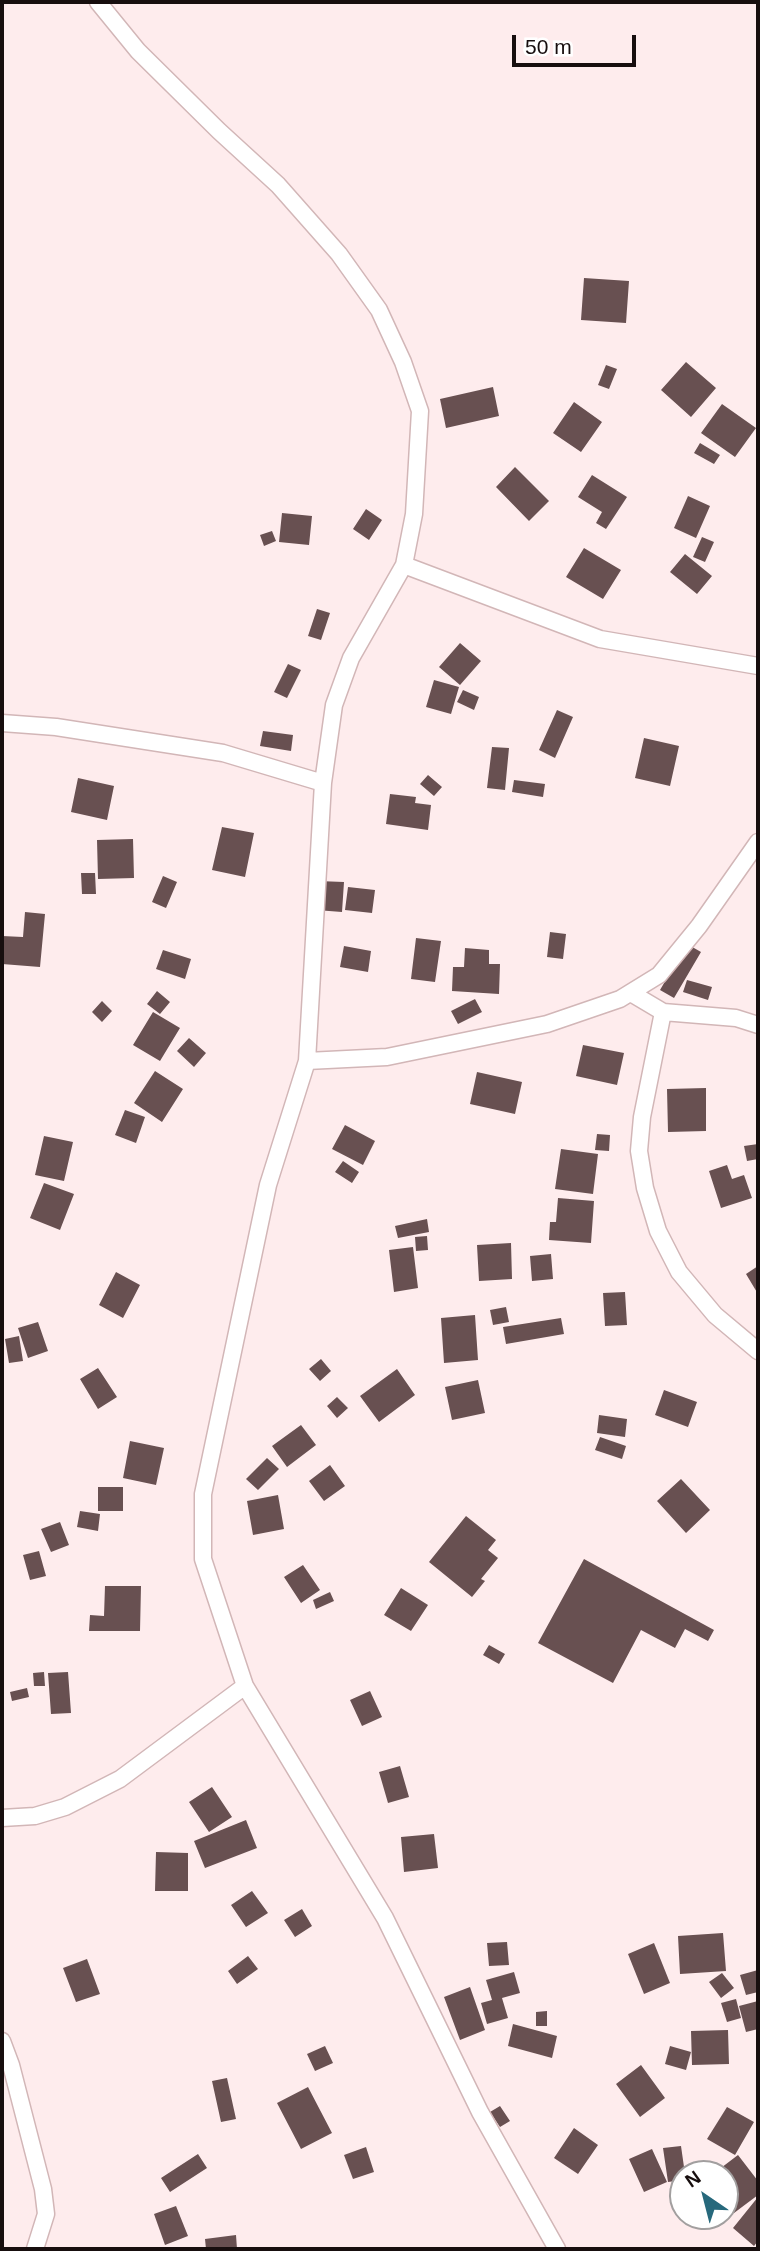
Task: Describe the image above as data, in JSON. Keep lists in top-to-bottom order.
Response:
{
  "scale_bar": "50 m",
  "north": "top left"
}
